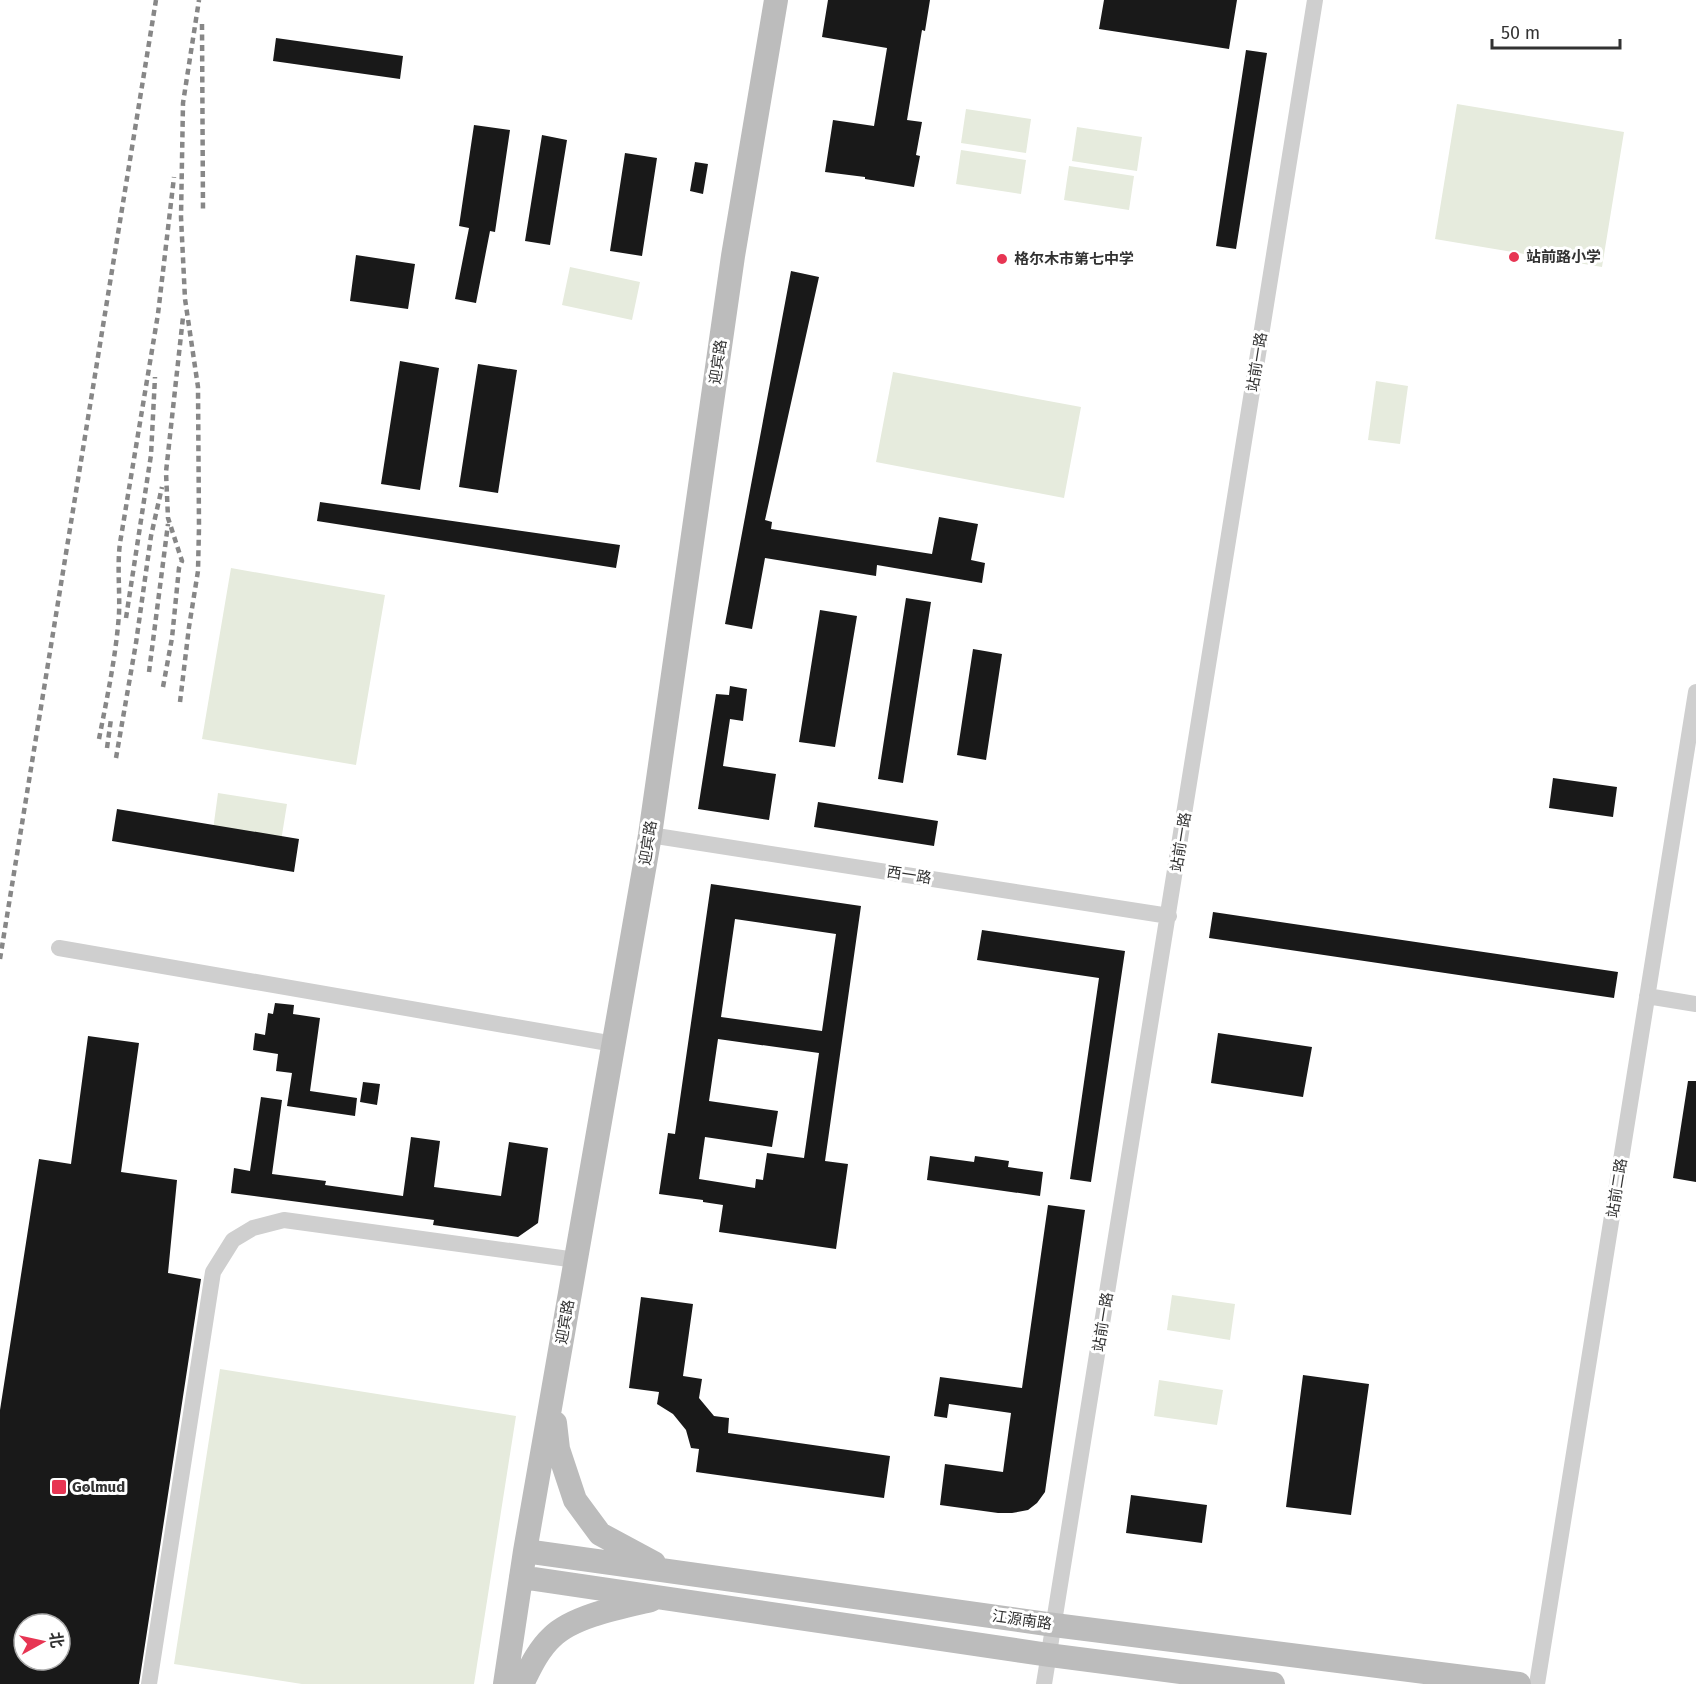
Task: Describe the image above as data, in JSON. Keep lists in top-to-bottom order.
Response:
{
  "streets": {
    "main road": ["迎宾路", "江源南路"],
    "street": ["站前一路", "西一路", "站前二路"]
  },
  "crossings": [
    ["迎宾路", "西一路"],
    ["迎宾路", "江源南路"],
    ["站前一路", "西一路"],
    ["站前一路", "江源南路"]
  ],
  "places": {
    "other": ["站前路小学", "格尔木市第七中学"],
    "transit": ["Golmud"]
  },
  "scale_bar": "50 m",
  "north": "right"
}
